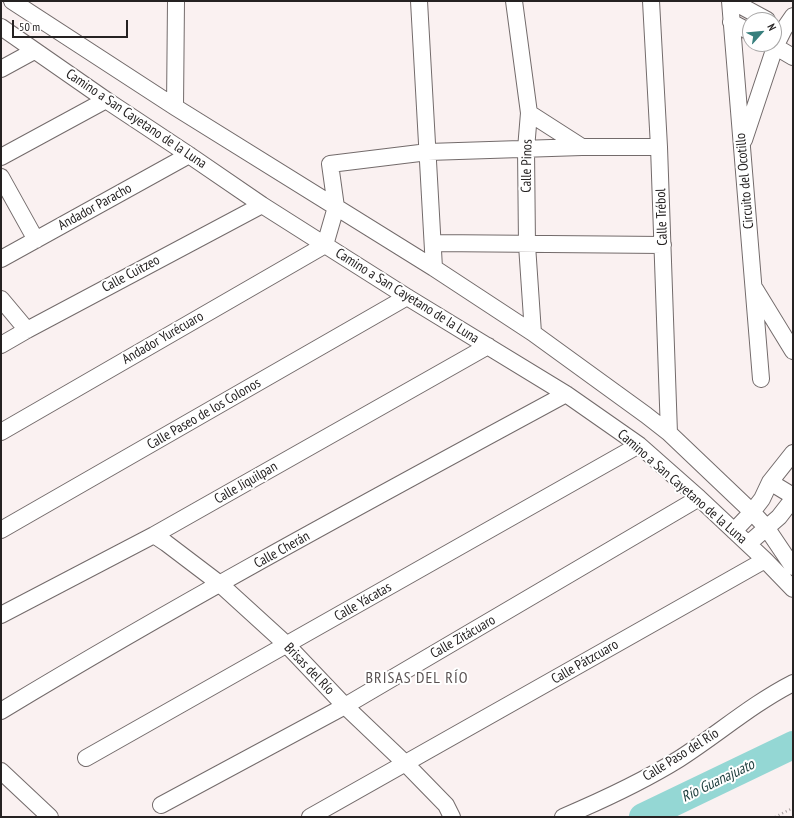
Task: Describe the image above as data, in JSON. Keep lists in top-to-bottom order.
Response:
{
  "streets": {
    "street": [
      "Camino a San Cayetano de la Luna",
      "Calle Pinos",
      "Circuito del Ocotillo",
      "Andador Paracho",
      "Calle Trébol",
      "Calle Cuitzeo",
      "Andador Yurécuaro",
      "Calle Paseo de los Colonos",
      "Calle Jiquilpan",
      "Calle Cherán",
      "Calle Yácatas",
      "Calle Zitácuaro",
      "Calle Pátzcuaro",
      "Brisas del Río",
      "Calle Paso del Río"
    ]
  },
  "crossings": [
    ["Camino a San Cayetano de la Luna", "Calle Pinos"],
    ["Camino a San Cayetano de la Luna", "Andador Paracho"],
    ["Camino a San Cayetano de la Luna", "Calle Trébol"],
    ["Camino a San Cayetano de la Luna", "Calle Cuitzeo"],
    ["Camino a San Cayetano de la Luna", "Andador Yurécuaro"],
    ["Camino a San Cayetano de la Luna", "Calle Paseo de los Colonos"],
    ["Camino a San Cayetano de la Luna", "Calle Jiquilpan"],
    ["Camino a San Cayetano de la Luna", "Calle Cherán"],
    ["Camino a San Cayetano de la Luna", "Calle Yácatas"],
    ["Camino a San Cayetano de la Luna", "Calle Zitácuaro"],
    ["Camino a San Cayetano de la Luna", "Calle Pátzcuaro"],
    ["Calle Jiquilpan", "Brisas del Río"],
    ["Calle Cherán", "Brisas del Río"],
    ["Calle Yácatas", "Brisas del Río"],
    ["Calle Zitácuaro", "Brisas del Río"],
    ["Calle Pátzcuaro", "Brisas del Río"]
  ],
  "districts": ["BRISAS DEL RÍO"],
  "water": ["Río Guanajuato"],
  "scale_bar": "50 m",
  "north": "top right"
}
